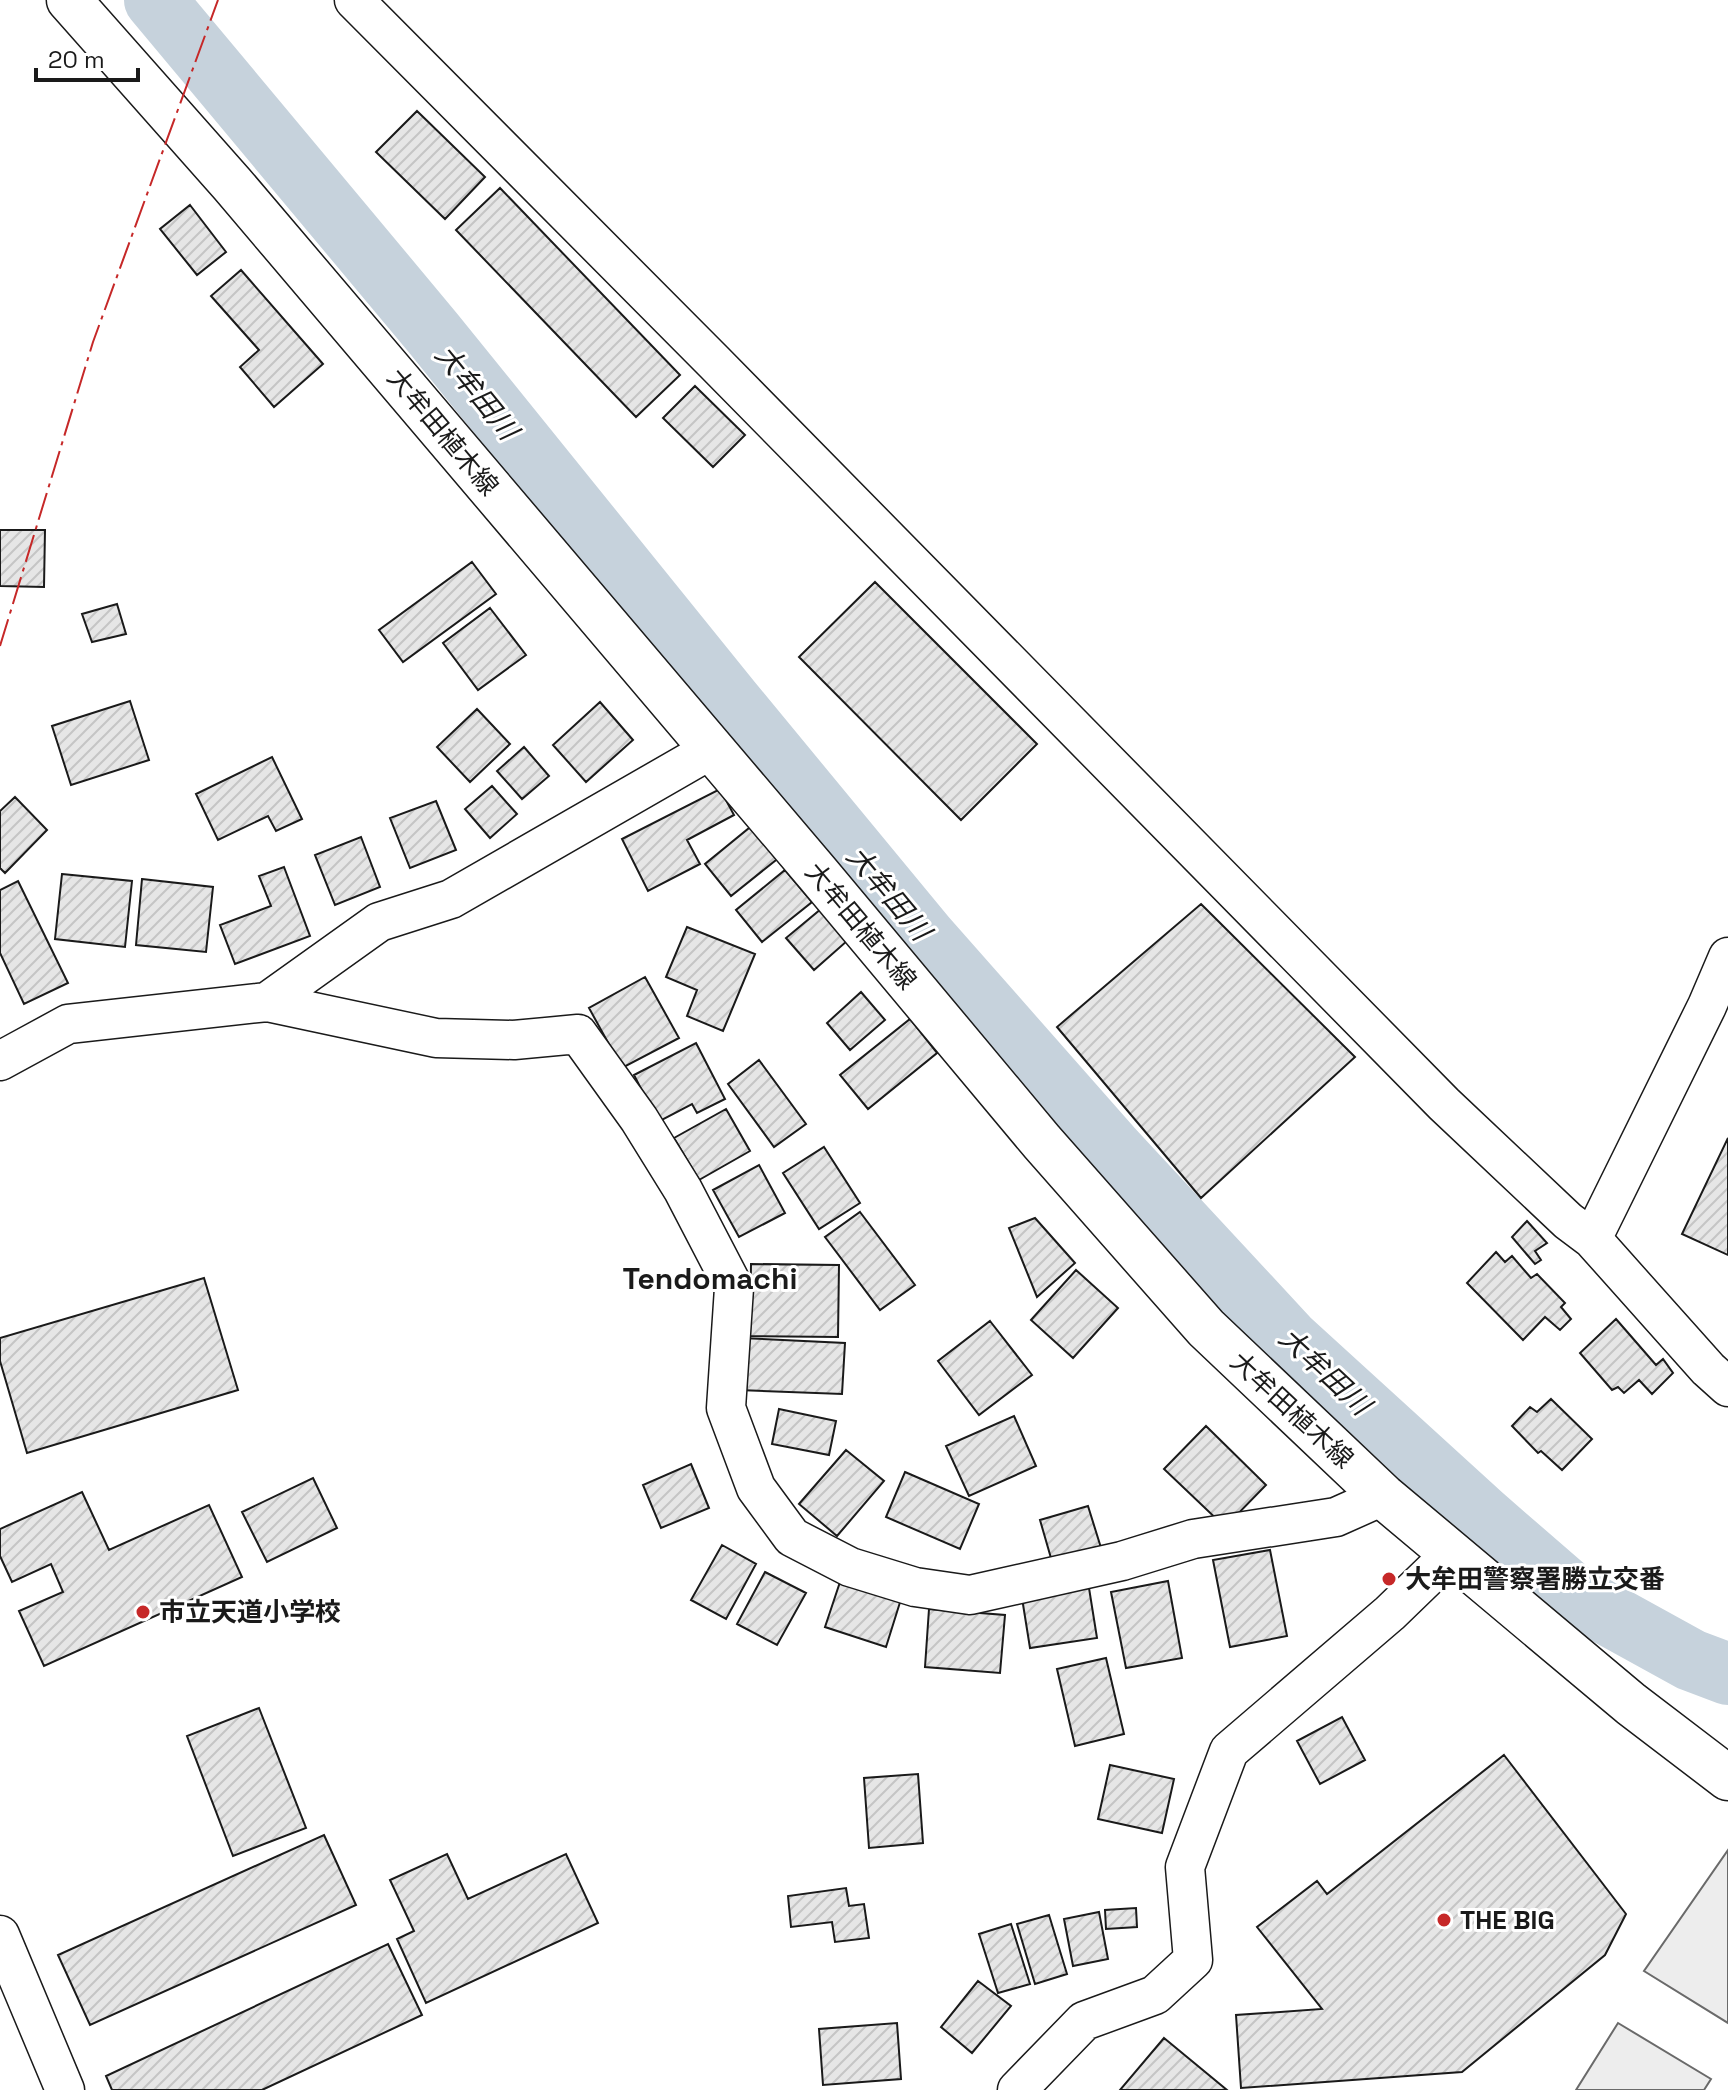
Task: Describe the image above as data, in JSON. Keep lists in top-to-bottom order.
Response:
{
  "streets": {
    "main road": ["大牟田植木線"]
  },
  "districts": ["Tendomachi"],
  "water": ["大牟田川"],
  "places": ["大牟田警察署勝立交番", "市立天道小学校", "THE BIG"],
  "scale_bar": "20 m"
}
